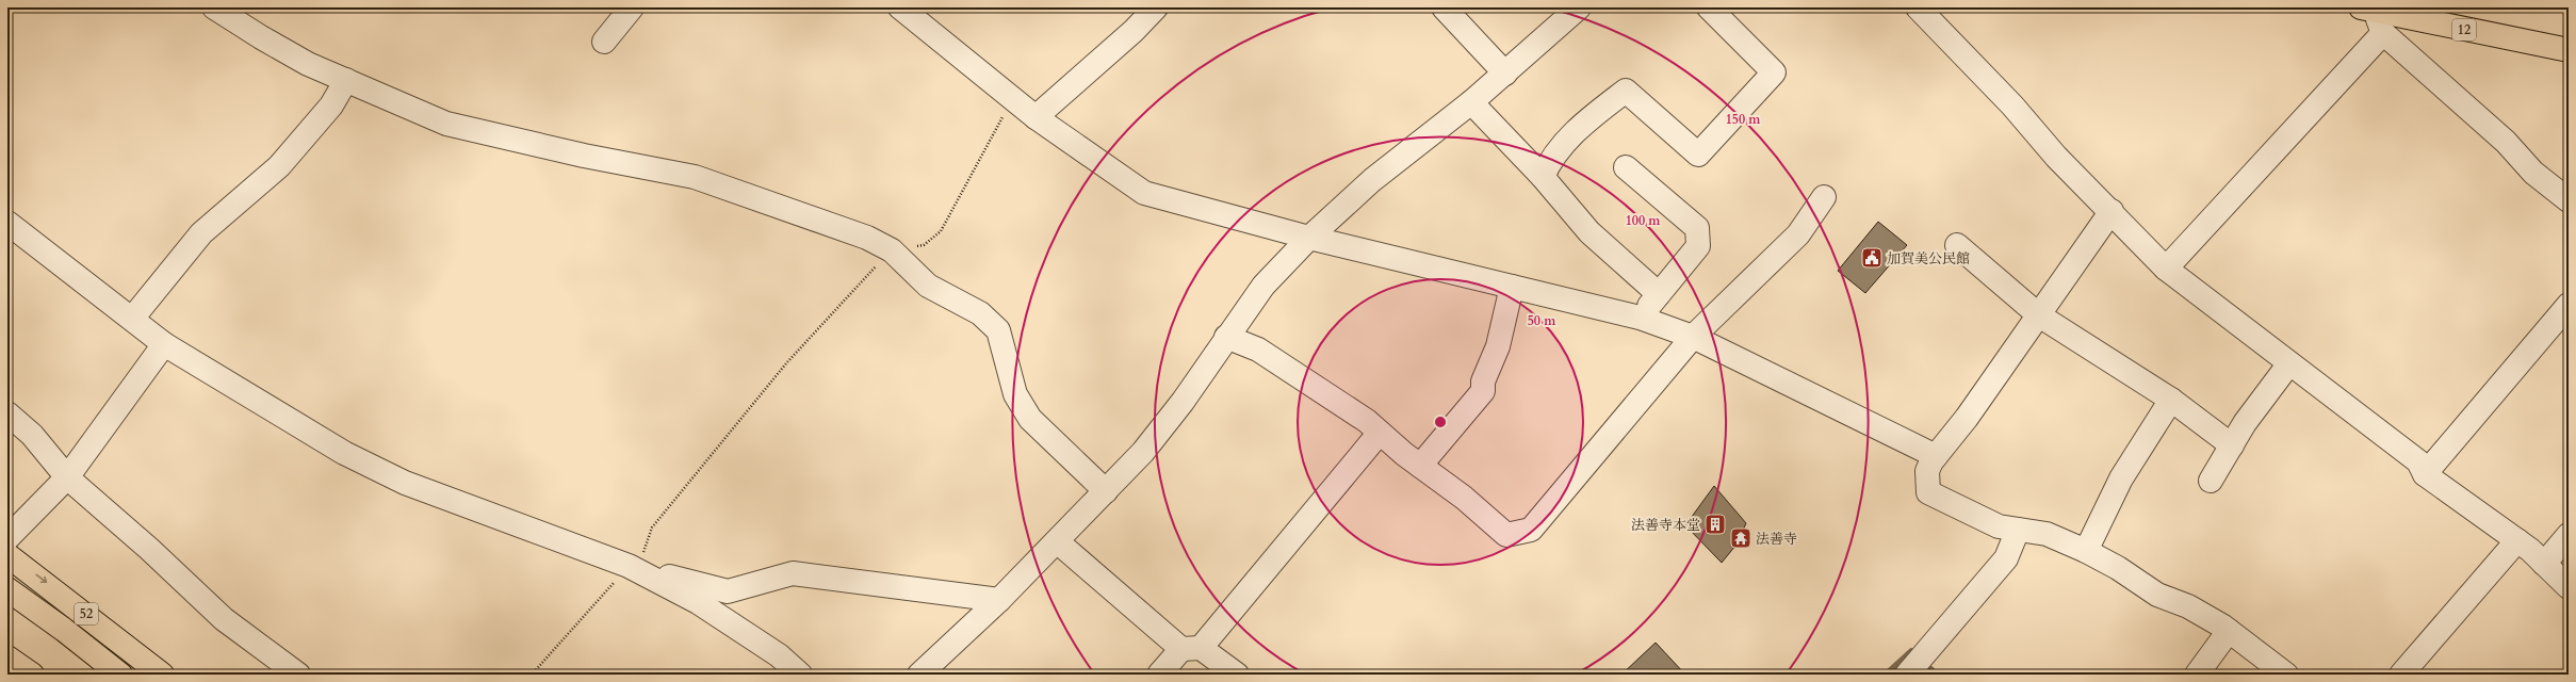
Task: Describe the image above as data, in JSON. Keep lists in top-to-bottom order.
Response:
{
  "streets": {
    "main road": ["12", "52"]
  },
  "places": {
    "public building": ["加賀美公民館"],
    "building": ["法善寺本堂"],
    "temple": ["法善寺"]
  },
  "rings": ["150 m", "100 m", "50 m"]
}
